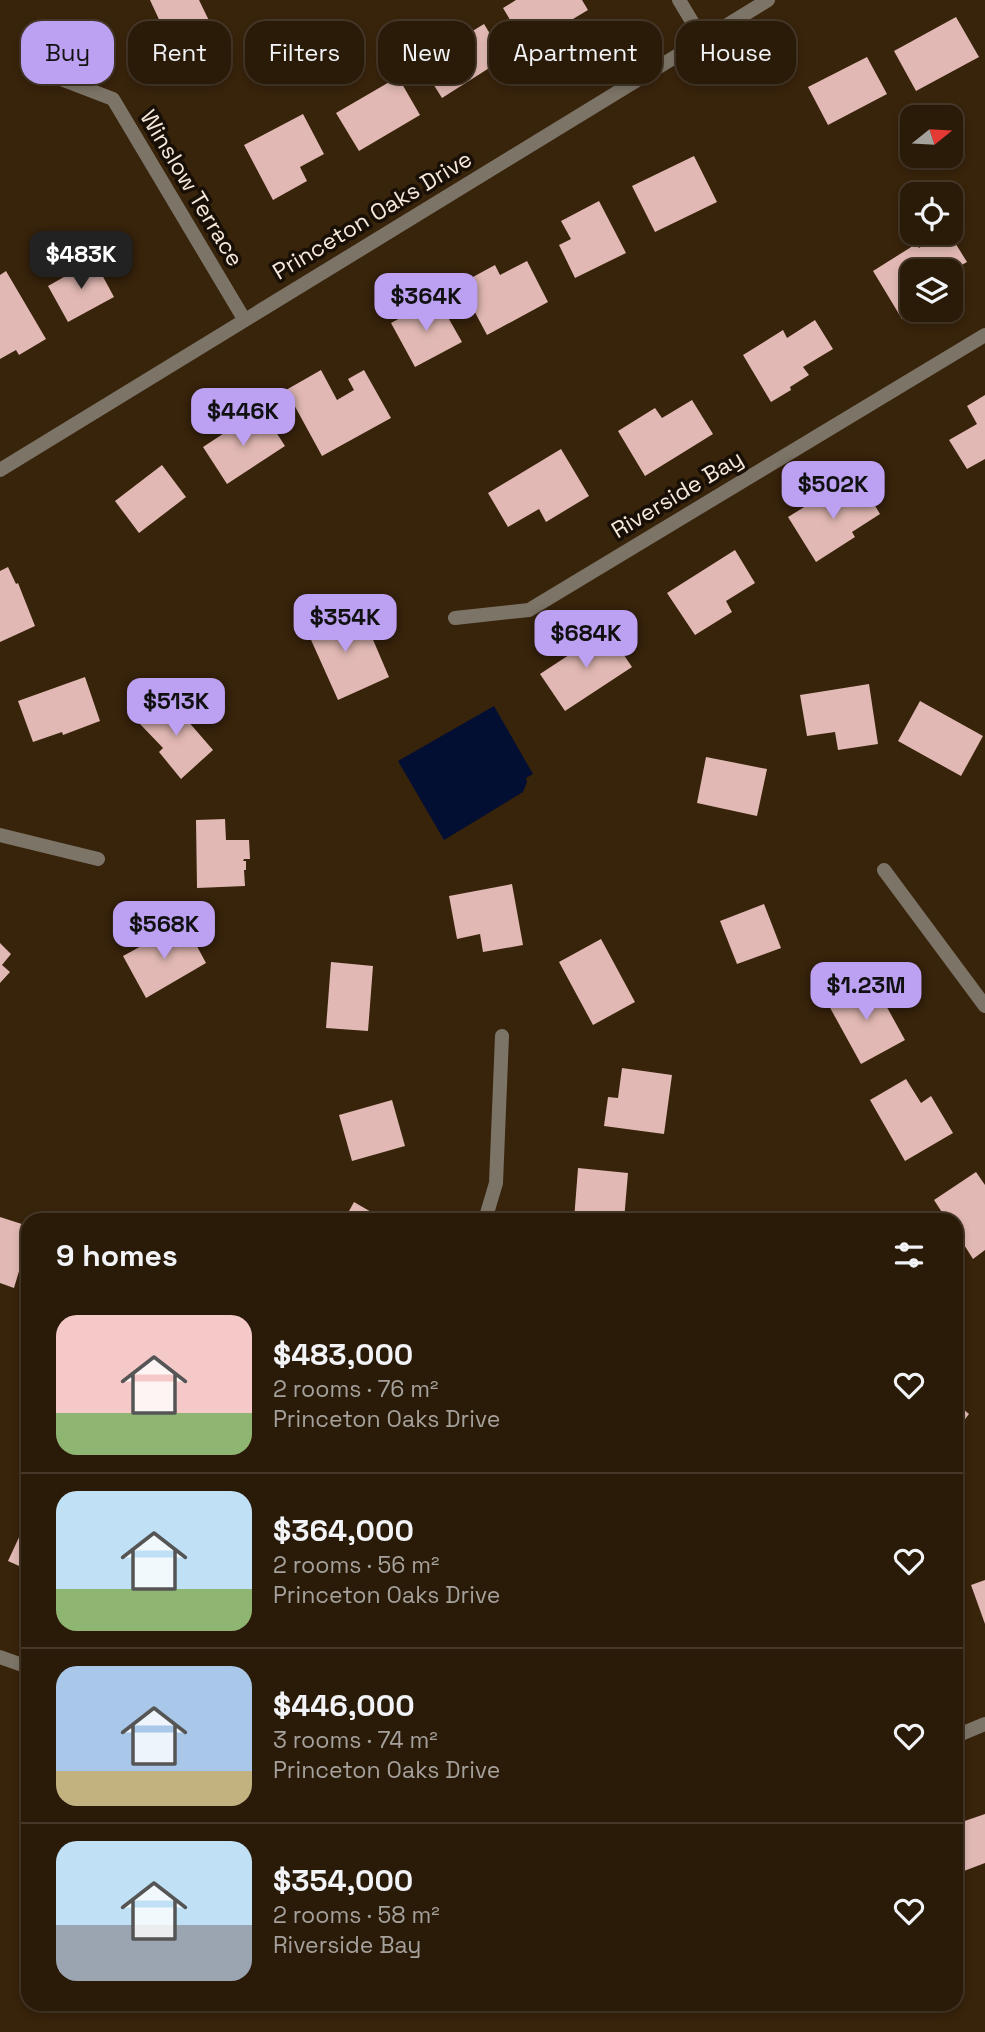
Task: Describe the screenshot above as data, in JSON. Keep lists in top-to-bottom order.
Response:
{
  "streets": {
    "street": ["Winslow Terrace", "Princeton Oaks Drive", "Riverside Bay"]
  },
  "crossings": [
    ["Winslow Terrace", "Princeton Oaks Drive"]
  ],
  "north": "right",
  "page": {
    "chip": [
      "Buy",
      "Rent",
      "Filters",
      "New",
      "Apartment",
      "House"
    ],
    "price": [
      "$483K",
      "$364K",
      "$446K",
      "$502K",
      "$354K",
      "$684K",
      "$513K",
      "$568K",
      "$1.23M"
    ],
    "heading": "9 homes",
    "list": [
      {
        "name": "$483,000",
        "note": "2 rooms · 76 m² · Princeton Oaks Drive"
      },
      {
        "name": "$364,000",
        "note": "2 rooms · 56 m² · Princeton Oaks Drive"
      },
      {
        "name": "$446,000",
        "note": "3 rooms · 74 m² · Princeton Oaks Drive"
      },
      {
        "name": "$354,000",
        "note": "2 rooms · 58 m² · Riverside Bay"
      }
    ]
  }
}
